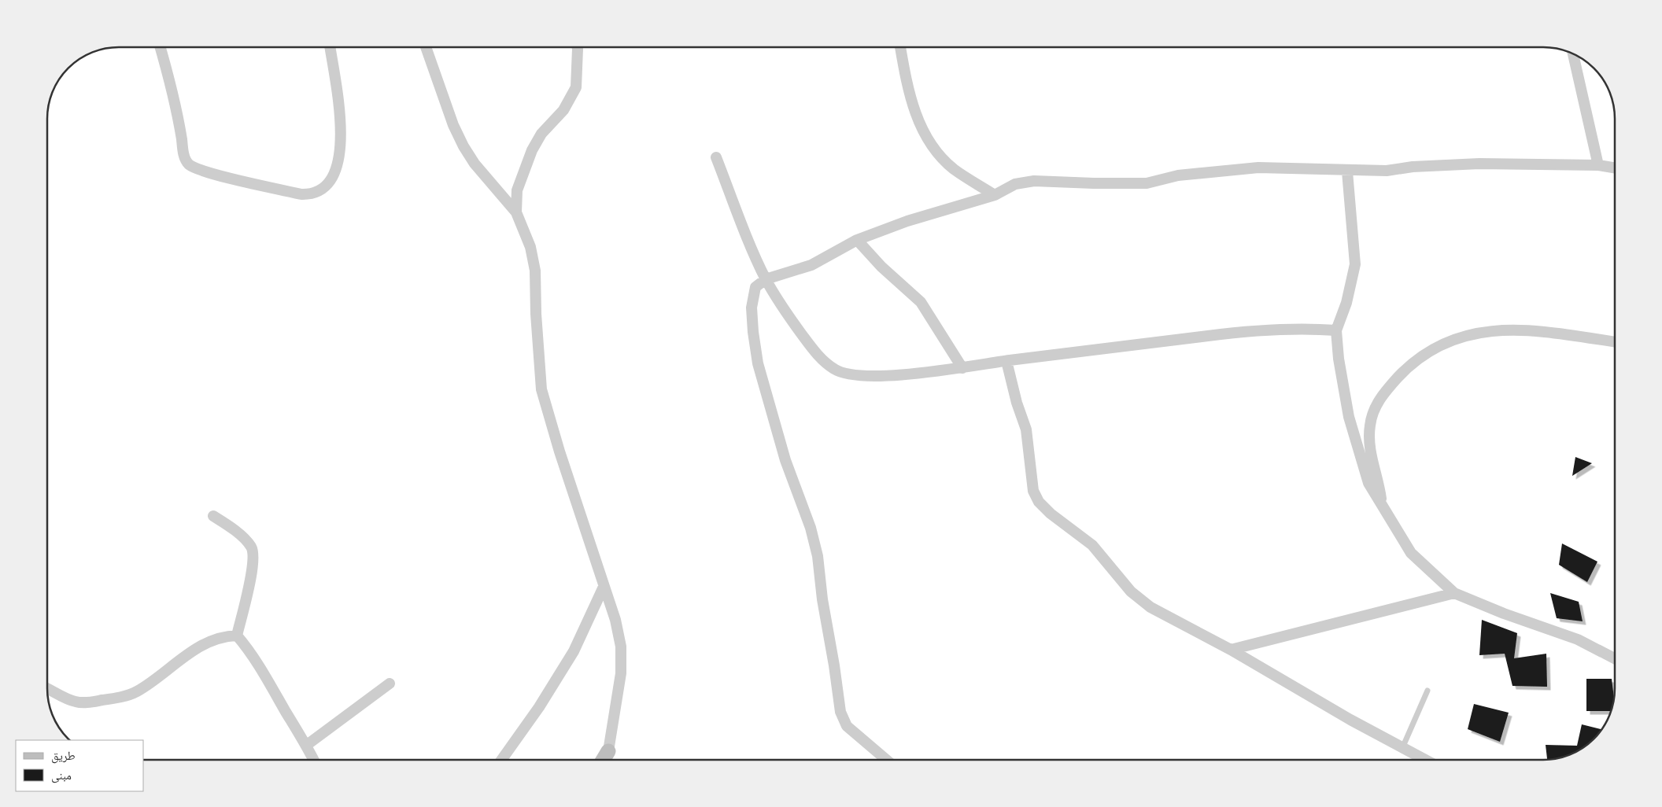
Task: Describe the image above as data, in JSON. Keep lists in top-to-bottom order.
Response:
{
  "legend": ["طريق", "مبنى"]
}
